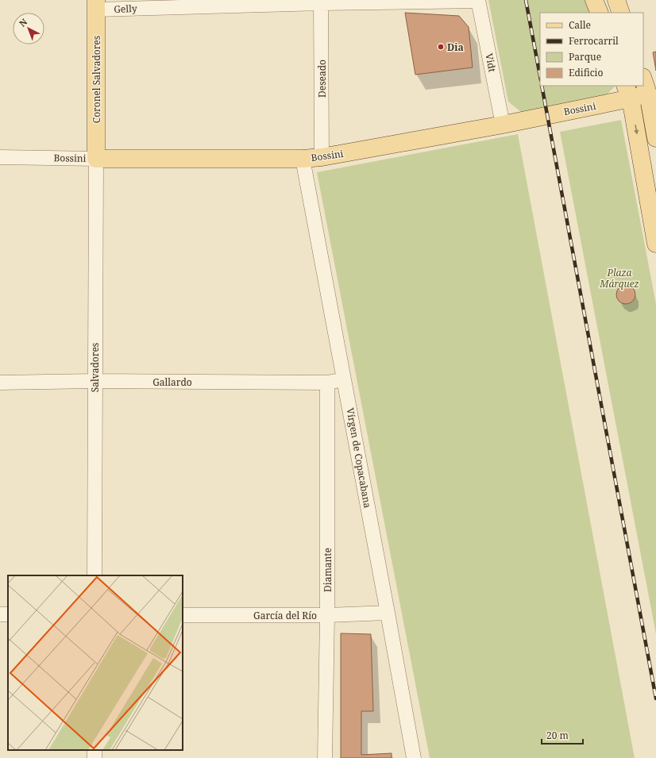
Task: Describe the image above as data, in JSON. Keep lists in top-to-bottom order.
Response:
{
  "streets": {
    "main road": ["Coronel Salvadores", "Bossini"],
    "street": [
      "Gelly",
      "Vidt",
      "Deseado",
      "Salvadores",
      "Gallardo",
      "Vírgen de Copacabana",
      "Diamante",
      "García del Río"
    ]
  },
  "crossings": [
    ["Gelly", "Vidt"],
    ["Gelly", "Deseado"],
    ["Gelly", "Coronel Salvadores"],
    ["Vidt", "Bossini"],
    ["Deseado", "Bossini"],
    ["Coronel Salvadores", "Bossini"],
    ["Coronel Salvadores", "Salvadores"],
    ["Bossini", "Salvadores"],
    ["Bossini", "Vírgen de Copacabana"],
    ["Salvadores", "Gallardo"],
    ["Gallardo", "Vírgen de Copacabana"],
    ["Gallardo", "Diamante"],
    ["Vírgen de Copacabana", "García del Río"],
    ["Diamante", "García del Río"]
  ],
  "parks": ["Plaza Márquez"],
  "places": ["Dia"],
  "legend": [
    "Calle",
    "Ferrocarril",
    "Parque",
    "Edificio"
  ],
  "scale_bar": "20 m",
  "north": "top left"
}
